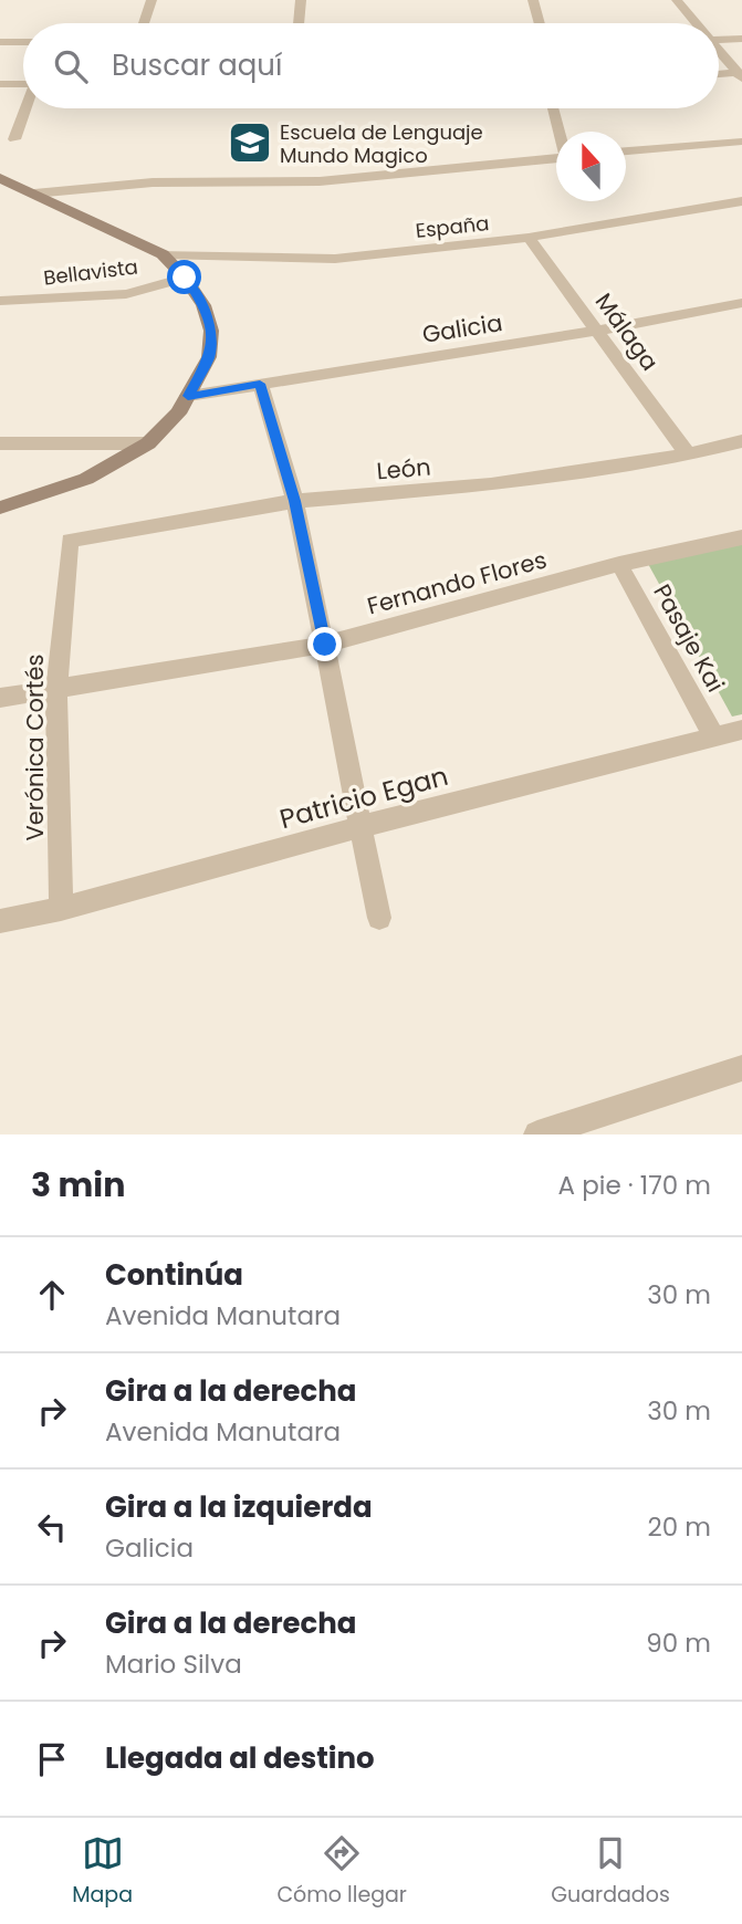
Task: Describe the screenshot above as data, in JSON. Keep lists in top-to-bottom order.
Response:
{
  "streets": {
    "street": [
      "España",
      "Bellavista",
      "Galicia",
      "Málaga",
      "León",
      "Fernando Flores",
      "Pasaje Kai",
      "Verónica Cortés",
      "Patricio Egan"
    ]
  },
  "crossings": [
    ["España", "Málaga"],
    ["Galicia", "Málaga"],
    ["Málaga", "León"],
    ["León", "Verónica Cortés"],
    ["Fernando Flores", "Pasaje Kai"],
    ["Fernando Flores", "Verónica Cortés"],
    ["Pasaje Kai", "Patricio Egan"],
    ["Verónica Cortés", "Patricio Egan"]
  ],
  "places": {
    "school or university": ["Escuela de Lenguaje Mundo Magico"]
  },
  "north": "top",
  "page": {
    "search": "Buscar aquí",
    "heading": ["3 min", "A pie · 170 m"],
    "list": [
      ["Continúa", "Avenida Manutara", "30 m"],
      ["Gira a la derecha", "Avenida Manutara", "30 m"],
      ["Gira a la izquierda", "Galicia", "20 m"],
      ["Gira a la derecha", "Mario Silva", "90 m"],
      "Llegada al destino"
    ],
    "nav": ["Mapa", "Cómo llegar", "Guardados"]
  }
}
